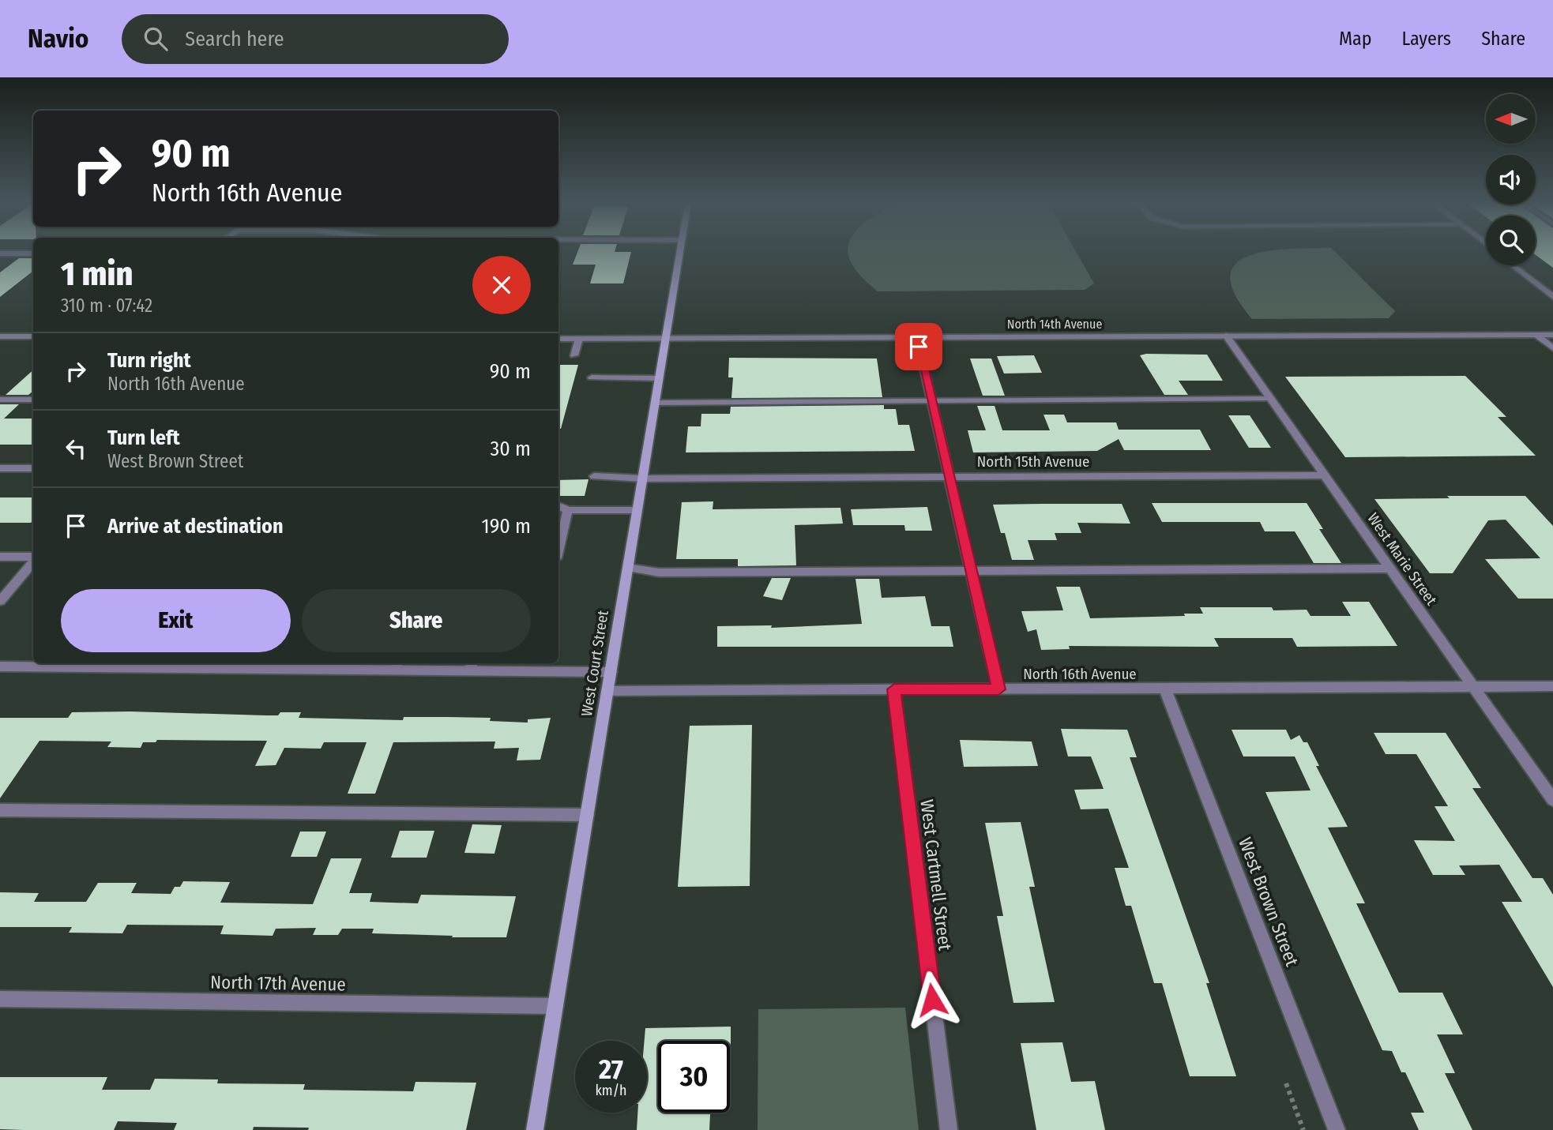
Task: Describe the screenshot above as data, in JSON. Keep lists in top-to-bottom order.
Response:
{
  "streets": {
    "main road": ["West Court Street"],
    "street": [
      "North 14th Avenue",
      "North 15th Avenue",
      "West Marie Street",
      "North 16th Avenue",
      "West Cartmell Street",
      "West Brown Street",
      "North 17th Avenue"
    ]
  },
  "crossings": [
    ["North 14th Avenue", "West Marie Street"],
    ["North 14th Avenue", "West Court Street"],
    ["North 15th Avenue", "West Marie Street"],
    ["North 15th Avenue", "West Court Street"],
    ["West Marie Street", "North 16th Avenue"],
    ["West Court Street", "North 16th Avenue"],
    ["West Court Street", "North 17th Avenue"],
    ["North 16th Avenue", "West Cartmell Street"],
    ["North 16th Avenue", "West Brown Street"]
  ],
  "north": "left",
  "page": {
    "header": "Navio",
    "search": "Search here",
    "nav": ["Map", "Layers", "Share"],
    "turn": ["90 m", "North 16th Avenue"],
    "heading": ["1 min", "310 m · 07:42"],
    "list": [
      {
        "name": "Turn right",
        "note": "North 16th Avenue",
        "value": "90 m"
      },
      {
        "name": "Turn left",
        "note": "West Brown Street",
        "value": "30 m"
      },
      {
        "name": "Arrive at destination",
        "value": "190 m"
      }
    ],
    "buttons": ["Exit", "Share"],
    "speed": "27 km/h",
    "limit": "30"
  }
}
